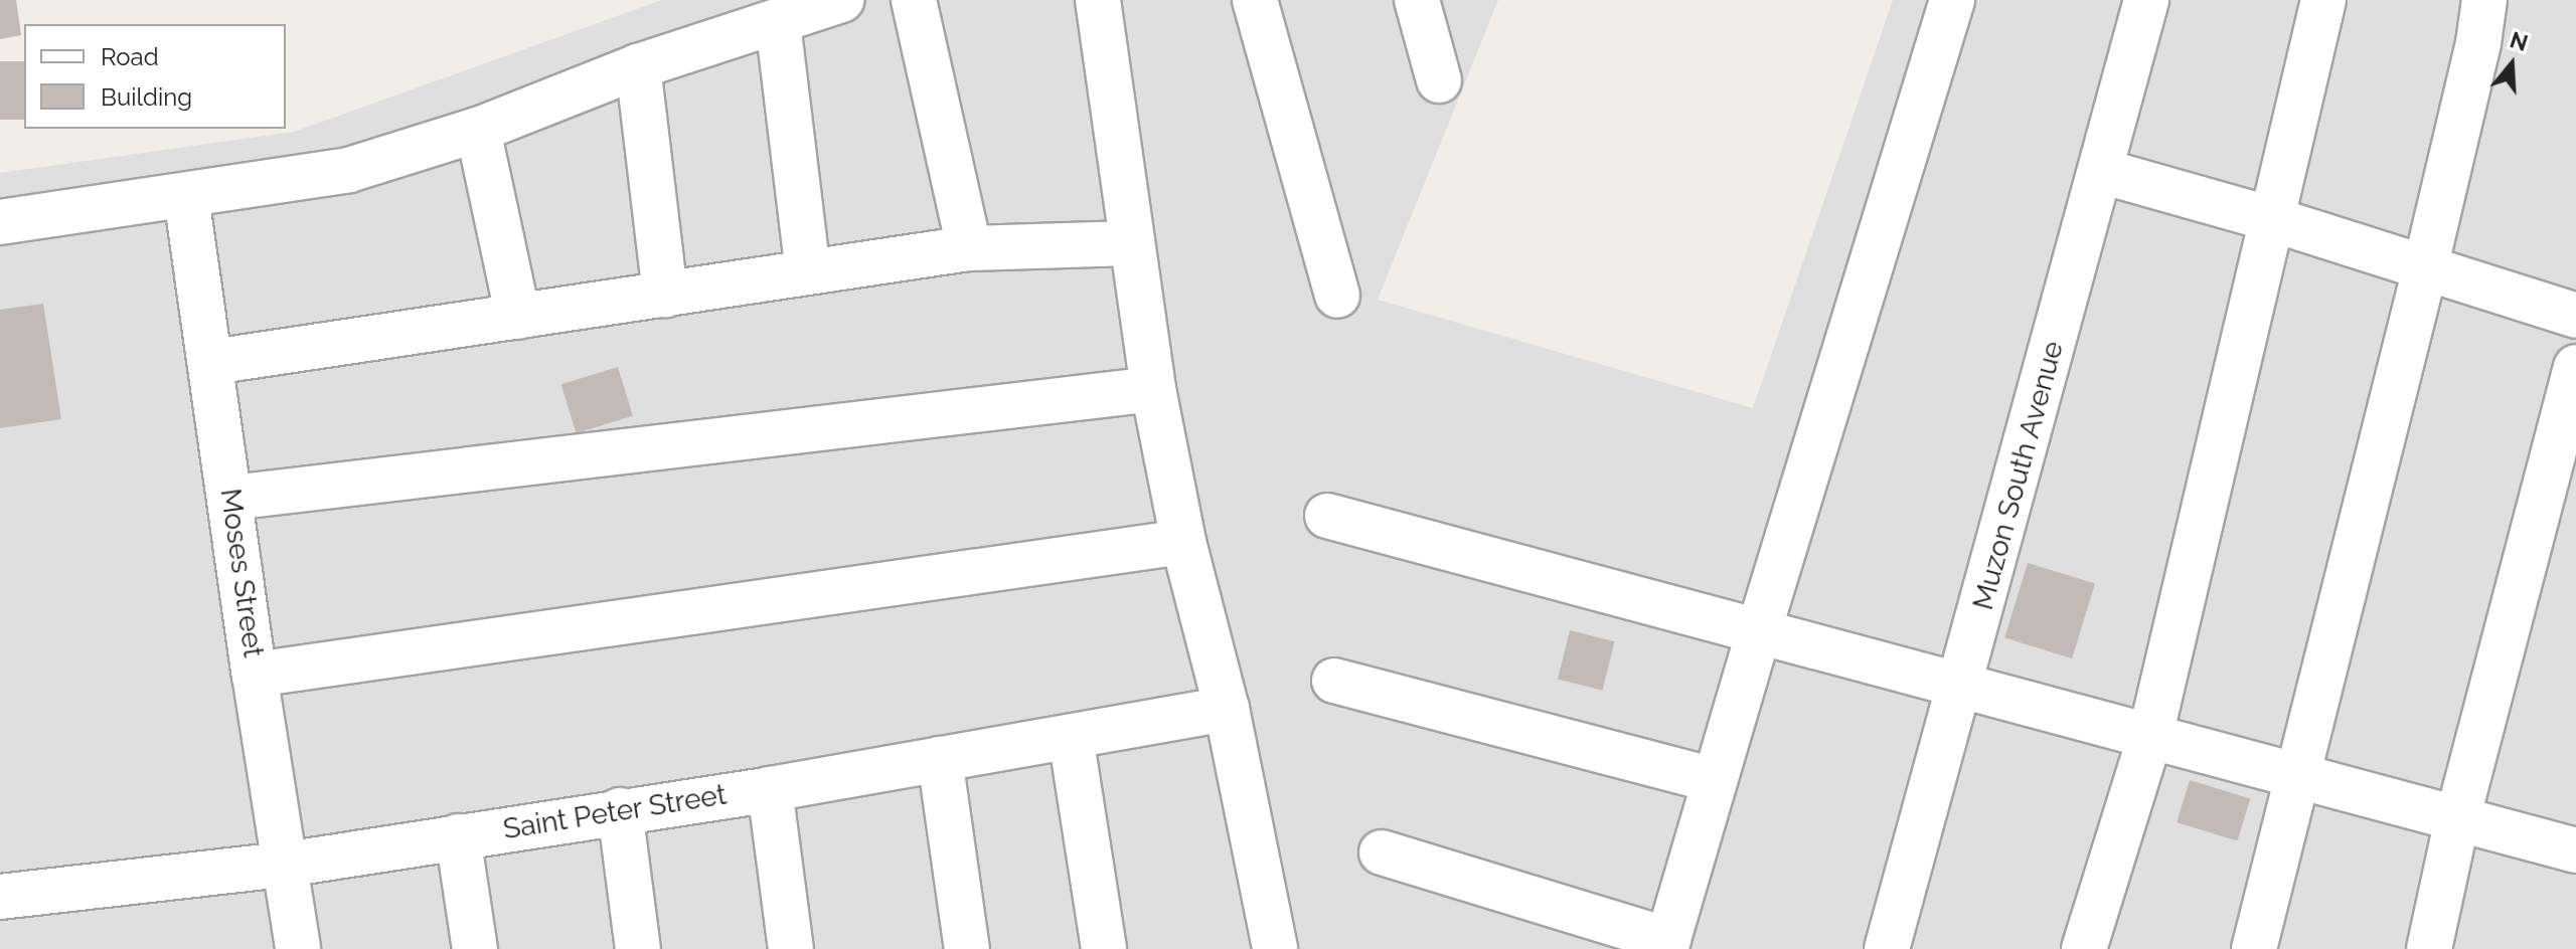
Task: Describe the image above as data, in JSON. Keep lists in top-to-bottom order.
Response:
{
  "streets": {
    "street": ["Muzon South Avenue", "Moses Street", "Saint Peter Street"]
  },
  "crossings": [
    ["Moses Street", "Saint Peter Street"]
  ],
  "legend": ["Road", "Building"],
  "north": "top"
}
